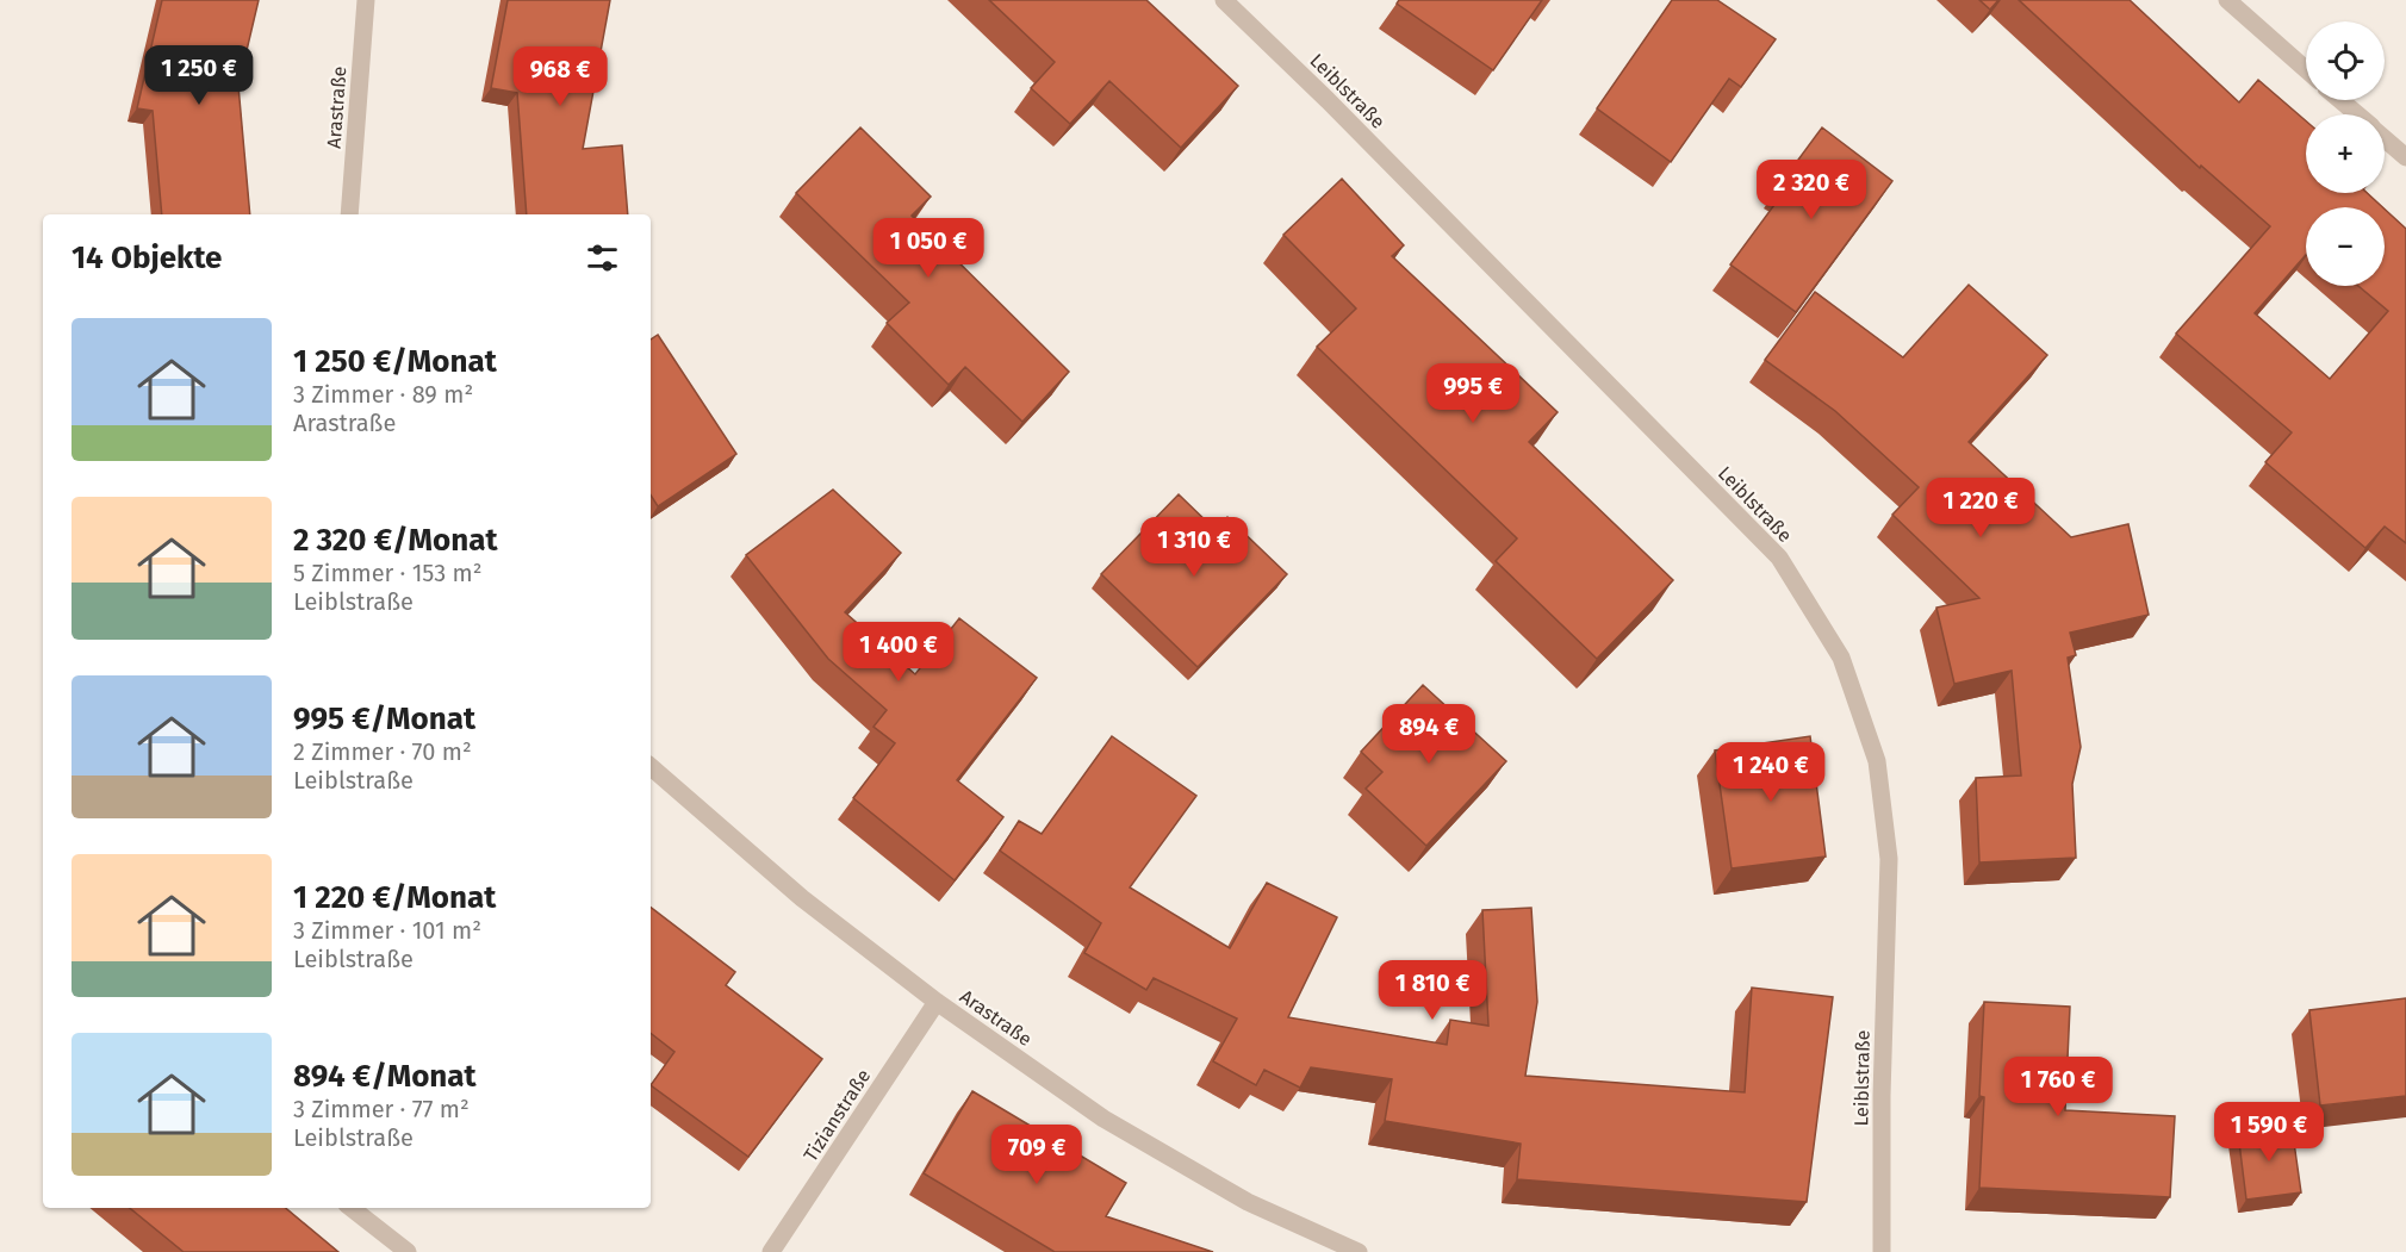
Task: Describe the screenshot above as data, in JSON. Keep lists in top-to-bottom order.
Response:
{
  "streets": {
    "street": ["Leiblstraße", "Arastraße", "Tizianstraße"]
  },
  "crossings": [
    ["Arastraße", "Tizianstraße"]
  ],
  "page": {
    "map_buttons": ["+", "−"],
    "price": [
      "1 250 €",
      "968 €",
      "2 320 €",
      "1 050 €",
      "995 €",
      "1 220 €",
      "1 310 €",
      "1 400 €",
      "894 €",
      "1 240 €",
      "1 810 €",
      "1 760 €",
      "1 590 €",
      "709 €"
    ],
    "heading": "14 Objekte",
    "list": [
      {
        "name": "1 250 €/Monat",
        "note": "3 Zimmer · 89 m² · Arastraße"
      },
      {
        "name": "2 320 €/Monat",
        "note": "5 Zimmer · 153 m² · Leiblstraße"
      },
      {
        "name": "995 €/Monat",
        "note": "2 Zimmer · 70 m² · Leiblstraße"
      },
      {
        "name": "1 220 €/Monat",
        "note": "3 Zimmer · 101 m² · Leiblstraße"
      },
      {
        "name": "894 €/Monat",
        "note": "3 Zimmer · 77 m² · Leiblstraße"
      }
    ]
  }
}
